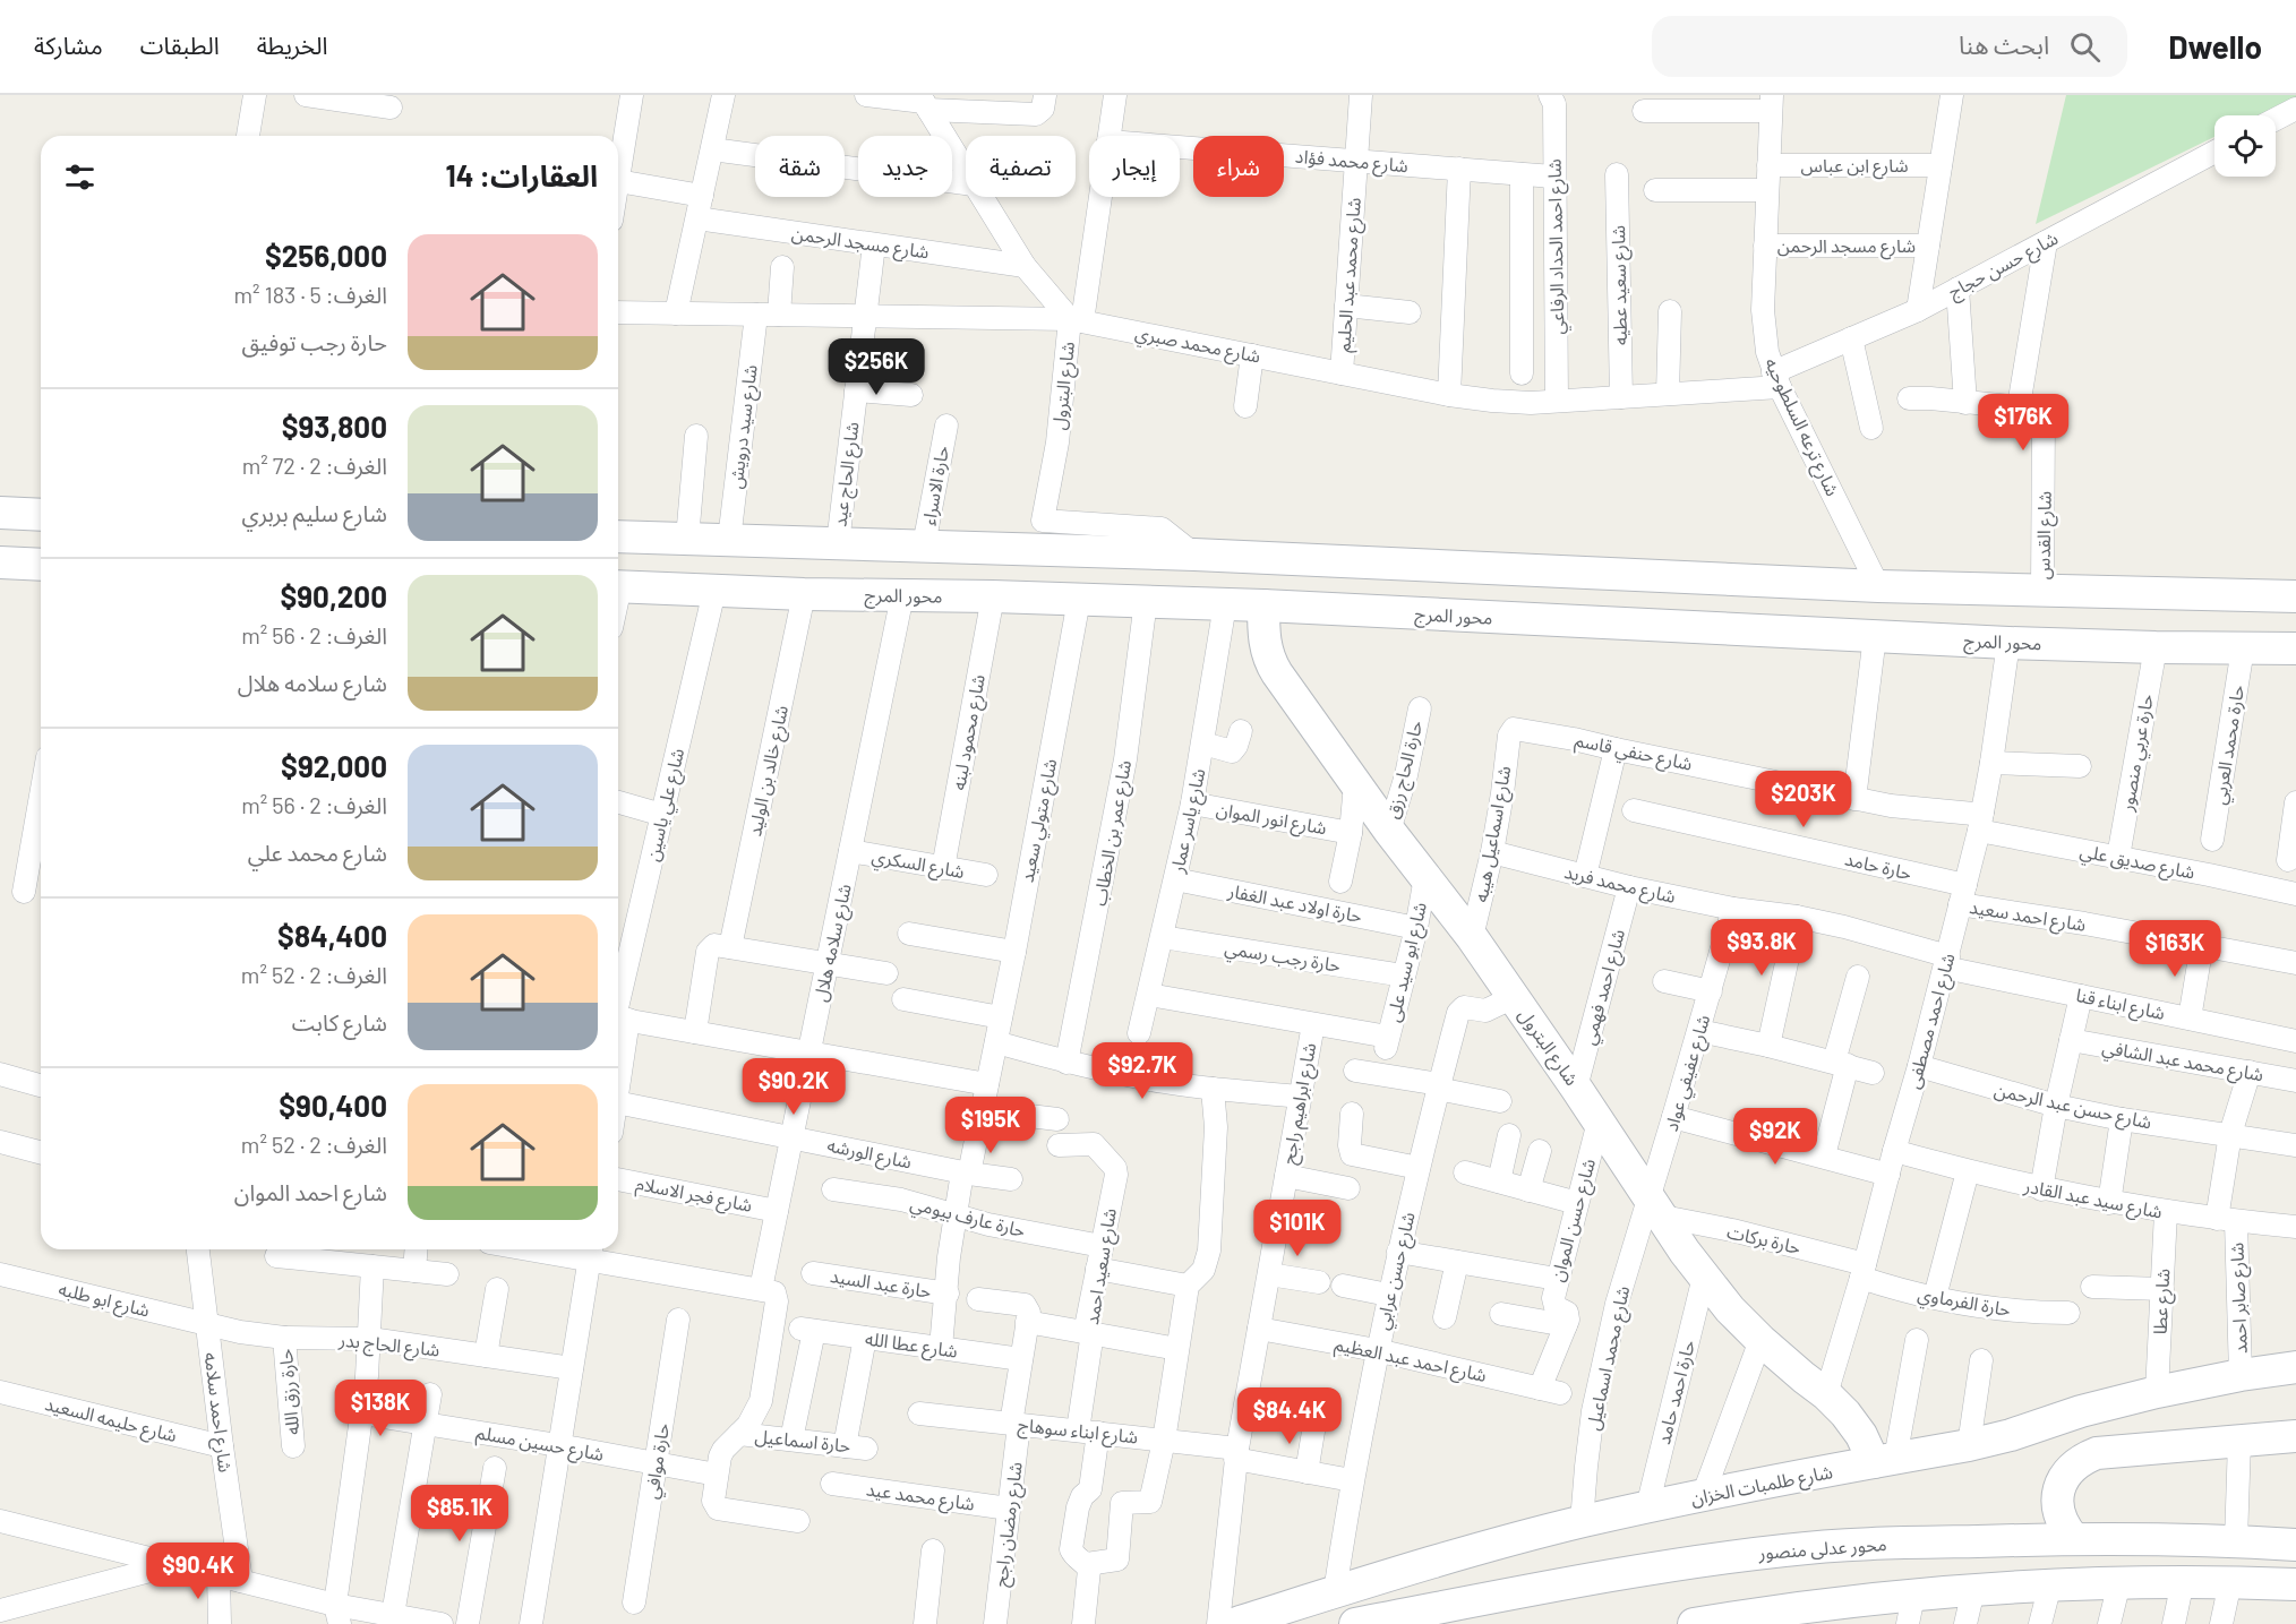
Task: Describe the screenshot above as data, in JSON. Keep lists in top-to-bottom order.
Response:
{
  "streets": {
    "main road": [
      "شارع البترول",
      "محور المرج",
      "شارع طلمبات الخزان",
      "محور عدلى منصور"
    ],
    "street": [
      "شارع محمد فؤاد",
      "شارع ابن عباس",
      "شارع مسجد الرحمن",
      "شارع احمد الحداد الرفاعي",
      "شارع حسن حجاج",
      "شارع محمد عبد الحليم",
      "شارع سعيد عطيه",
      "شارع محمد صبري",
      "شارع سيد درويش",
      "شارع ترعه السلطوحيه",
      "شارع الحاج عيد",
      "حارة الاسراء",
      "شارع القدس",
      "شارع محمود لبنه",
      "حارة محمد العربي",
      "شارع حنفي قاسم",
      "حارة عربي منصور",
      "حارة الحاج رزق",
      "شارع خالد بن الوليد",
      "شارع علي ياسين",
      "شارع انور الموان",
      "شارع متولي سعيد",
      "شارع ياسر عمار",
      "شارع عمر بن الخطاب",
      "شارع اسماعيل هيبه",
      "شارع صديق علي",
      "شارع السكري",
      "حارة حامد",
      "شارع محمد فريد",
      "حارة اولاد عبد الغفار",
      "شارع احمد سعيد",
      "شارع سلامه هلال",
      "حارة رجب رسمي",
      "شارع ابو سيد على",
      "شارع احمد فهمي",
      "شارع ابناء قنا",
      "شارع احمد مصطفى",
      "شارع محمد عبد الشافي",
      "شارع عفيفي عواد",
      "شارع ابراهيم راجح",
      "شارع حسن عبد الرحمن",
      "شارع الورشه",
      "شارع فجر الاسلام",
      "شارع سيد عبد القادر",
      "حارة عارف بيومي",
      "شارع حسن الموان",
      "حارة بركات",
      "شارع سعيد احمد",
      "شارع حسن عرابي",
      "حارة عبد السيد",
      "شارع صابر احمد",
      "شارع ابو طلبه",
      "حارة الفرماوي",
      "شارع عطا",
      "شارع الحاج بدر",
      "شارع عطا الله",
      "شارع محمد اسماعيل",
      "شارع احمد عبد العظيم",
      "حارة رزق الله",
      "حارة احمد حامد",
      "شارع احمد سلامه",
      "شارع حليمه السعيد",
      "شارع ابناء سوهاج",
      "حارة اسماعيل",
      "شارع حسين مسلم",
      "حارة موافي",
      "شارع محمد عيد",
      "شارع رمضان راجح"
    ]
  },
  "crossings": [
    ["شارع محمد فؤاد", "شارع احمد الحداد الرفاعي"],
    ["شارع محمد فؤاد", "شارع محمد عبد الحليم"],
    ["شارع ابن عباس", "شارع ترعه السلطوحيه"],
    ["شارع مسجد الرحمن", "شارع البترول"],
    ["شارع مسجد الرحمن", "شارع ترعه السلطوحيه"],
    ["شارع مسجد الرحمن", "شارع الحاج عيد"],
    ["شارع احمد الحداد الرفاعي", "شارع محمد صبري"],
    ["شارع حسن حجاج", "شارع محمد صبري"],
    ["شارع حسن حجاج", "شارع ترعه السلطوحيه"],
    ["شارع محمد عبد الحليم", "شارع محمد صبري"],
    ["شارع سعيد عطيه", "شارع محمد صبري"],
    ["شارع محمد صبري", "شارع البترول"],
    ["شارع محمد صبري", "شارع سيد درويش"],
    ["شارع محمد صبري", "شارع ترعه السلطوحيه"],
    ["شارع محمد صبري", "شارع الحاج عيد"],
    ["شارع البترول", "محور المرج"],
    ["شارع البترول", "حارة الحاج رزق"],
    ["شارع البترول", "شارع اسماعيل هيبه"],
    ["شارع البترول", "شارع ابو سيد على"],
    ["شارع البترول", "شارع احمد فهمي"],
    ["شارع البترول", "شارع احمد مصطفى"],
    ["شارع البترول", "شارع عفيفي عواد"],
    ["شارع البترول", "شارع حسن الموان"],
    ["شارع البترول", "حارة بركات"],
    ["شارع البترول", "شارع حسن عرابي"],
    ["شارع البترول", "شارع محمد اسماعيل"],
    ["شارع البترول", "حارة احمد حامد"],
    ["شارع البترول", "شارع طلمبات الخزان"],
    ["محور المرج", "شارع محمود لبنه"],
    ["محور المرج", "حارة محمد العربي"],
    ["محور المرج", "حارة عربي منصور"],
    ["محور المرج", "شارع خالد بن الوليد"],
    ["محور المرج", "شارع علي ياسين"],
    ["محور المرج", "شارع متولي سعيد"],
    ["محور المرج", "شارع ياسر عمار"],
    ["محور المرج", "شارع عمر بن الخطاب"],
    ["محور المرج", "شارع سلامه هلال"],
    ["محور المرج", "شارع احمد مصطفى"],
    ["شارع محمود لبنه", "شارع السكري"],
    ["شارع حنفي قاسم", "شارع اسماعيل هيبه"],
    ["شارع حنفي قاسم", "شارع صديق علي"],
    ["حارة عربي منصور", "شارع صديق علي"],
    ["شارع انور الموان", "شارع ياسر عمار"],
    ["شارع متولي سعيد", "شارع الورشه"],
    ["شارع متولي سعيد", "حارة عارف بيومي"],
    ["شارع متولي سعيد", "حارة عبد السيد"],
    ["شارع متولي سعيد", "شارع عطا الله"],
    ["شارع ياسر عمار", "حارة اولاد عبد الغفار"],
    ["شارع ياسر عمار", "حارة رجب رسمي"],
    ["شارع اسماعيل هيبه", "شارع محمد فريد"],
    ["شارع صديق علي", "شارع احمد مصطفى"],
    ["شارع السكري", "شارع سلامه هلال"],
    ["حارة حامد", "شارع احمد سعيد"],
    ["حارة حامد", "شارع احمد مصطفى"],
    ["شارع محمد فريد", "شارع احمد فهمي"],
    ["شارع محمد فريد", "شارع ابناء قنا"],
    ["شارع محمد فريد", "شارع احمد مصطفى"],
    ["شارع محمد فريد", "شارع عفيفي عواد"],
    ["حارة اولاد عبد الغفار", "شارع ابو سيد على"],
    ["شارع احمد سعيد", "شارع احمد مصطفى"],
    ["شارع سلامه هلال", "شارع الورشه"],
    ["شارع سلامه هلال", "شارع فجر الاسلام"],
    ["حارة رجب رسمي", "شارع ابو سيد على"],
    ["شارع ابو سيد على", "شارع ابراهيم راجح"],
    ["شارع ابناء قنا", "شارع احمد مصطفى"],
    ["شارع احمد مصطفى", "شارع حسن عبد الرحمن"],
    ["شارع احمد مصطفى", "شارع سيد عبد القادر"],
    ["شارع احمد مصطفى", "حارة بركات"],
    ["شارع احمد مصطفى", "حارة الفرماوي"],
    ["شارع محمد عبد الشافي", "شارع صابر احمد"],
    ["شارع عفيفي عواد", "حارة بركات"],
    ["شارع عفيفي عواد", "شارع محمد اسماعيل"],
    ["شارع ابراهيم راجح", "شارع احمد عبد العظيم"],
    ["شارع ابراهيم راجح", "شارع ابناء سوهاج"],
    ["شارع حسن عبد الرحمن", "شارع صابر احمد"],
    ["شارع سيد عبد القادر", "شارع صابر احمد"],
    ["شارع سيد عبد القادر", "شارع عطا"],
    ["حارة عارف بيومي", "شارع سعيد احمد"],
    ["شارع حسن الموان", "شارع احمد عبد العظيم"],
    ["حارة بركات", "حارة الفرماوي"],
    ["حارة بركات", "شارع محمد اسماعيل"],
    ["شارع سعيد احمد", "شارع ابناء سوهاج"],
    ["شارع حسن عرابي", "شارع احمد عبد العظيم"],
    ["شارع حسن عرابي", "شارع ابناء سوهاج"],
    ["شارع حسن عرابي", "شارع طلمبات الخزان"],
    ["شارع صابر احمد", "شارع طلمبات الخزان"],
    ["شارع ابو طلبه", "شارع الحاج بدر"],
    ["شارع ابو طلبه", "شارع احمد سلامه"],
    ["شارع عطا", "شارع طلمبات الخزان"],
    ["شارع الحاج بدر", "حارة رزق الله"],
    ["شارع الحاج بدر", "شارع احمد سلامه"],
    ["شارع عطا الله", "حارة اسماعيل"],
    ["شارع عطا الله", "شارع رمضان راجح"],
    ["شارع محمد اسماعيل", "شارع طلمبات الخزان"],
    ["حارة احمد حامد", "شارع طلمبات الخزان"],
    ["شارع احمد سلامه", "شارع حليمه السعيد"],
    ["شارع ابناء سوهاج", "شارع رمضان راجح"],
    ["شارع حسين مسلم", "حارة موافي"],
    ["شارع محمد عيد", "شارع رمضان راجح"]
  ],
  "page": {
    "header": "Dwello",
    "search": "ابحث هنا",
    "nav": ["الخريطة", "الطبقات", "مشاركة"],
    "chip": [
      "شراء",
      "إيجار",
      "تصفية",
      "جديد",
      "شقة"
    ],
    "heading": "العقارات: 14",
    "list": [
      {
        "name": "$256,000",
        "note": "الغرف: 5 · 183 m² · حارة رجب توفيق"
      },
      {
        "name": "$93,800",
        "note": "الغرف: 2 · 72 m² · شارع سليم بربري"
      },
      {
        "name": "$90,200",
        "note": "الغرف: 2 · 56 m² · شارع سلامه هلال"
      },
      {
        "name": "$92,000",
        "note": "الغرف: 2 · 56 m² · شارع محمد علي"
      },
      {
        "name": "$84,400",
        "note": "الغرف: 2 · 52 m² · شارع كابت"
      },
      {
        "name": "$90,400",
        "note": "الغرف: 2 · 52 m² · شارع احمد الموان"
      }
    ],
    "price": [
      "$256K",
      "$176K",
      "$203K",
      "$93.8K",
      "$163K",
      "$92.7K",
      "$90.2K",
      "$195K",
      "$92K",
      "$101K",
      "$138K",
      "$84.4K",
      "$85.1K",
      "$90.4K"
    ]
  }
}
